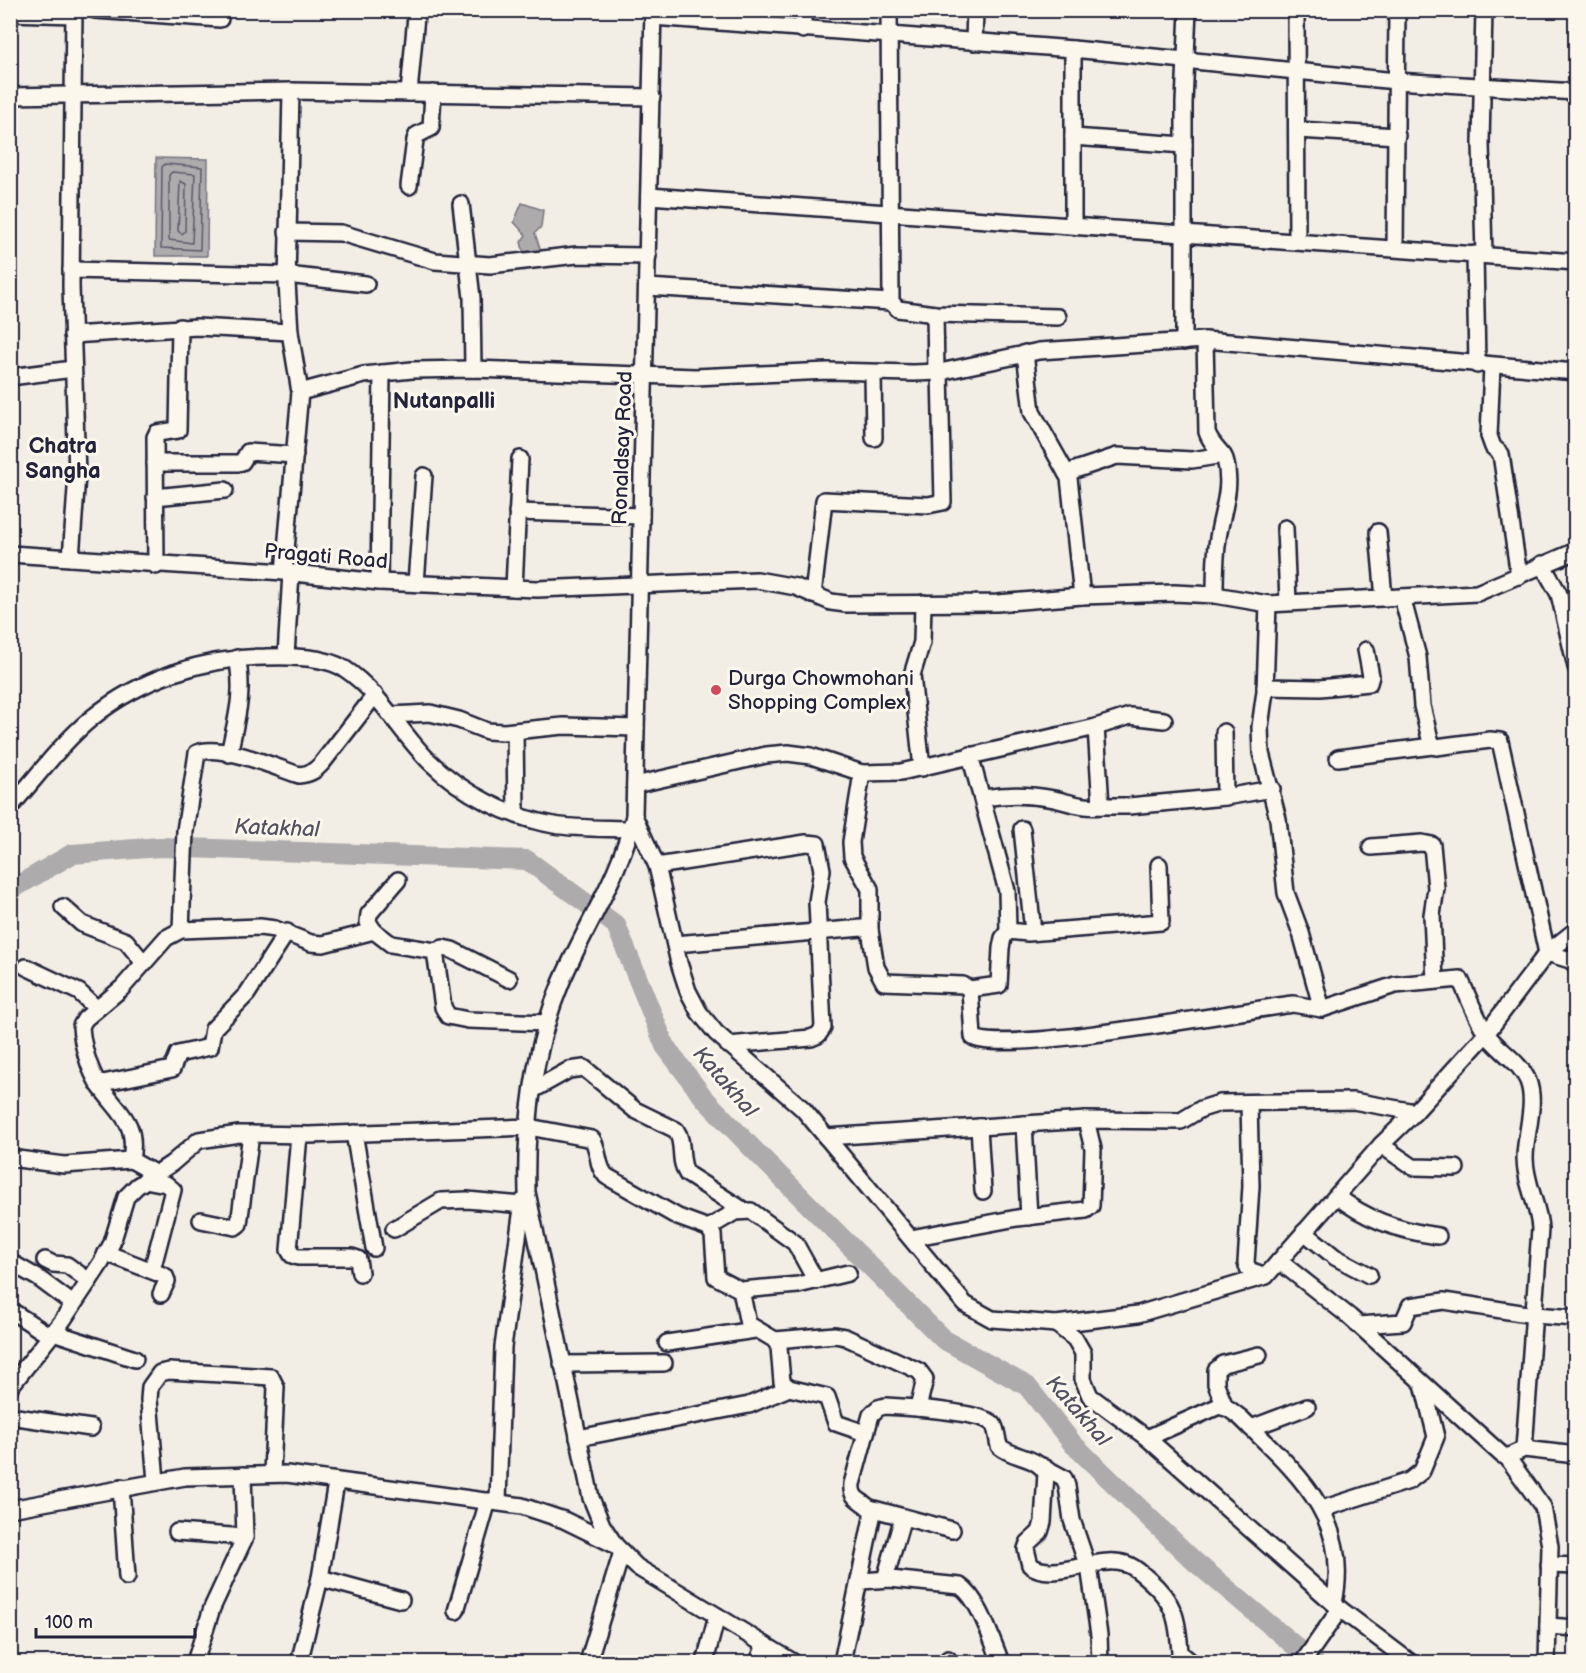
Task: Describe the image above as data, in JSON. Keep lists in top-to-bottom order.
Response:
{
  "streets": {
    "street": ["Ronaldsay Road", "Pragati Road"]
  },
  "crossings": [
    ["Ronaldsay Road", "Pragati Road"]
  ],
  "districts": ["Nutanpalli", "Chatra Sangha"],
  "water": ["Katakhal"],
  "places": ["Durga Chowmohani Shopping Complex"],
  "scale_bar": "100 m"
}
